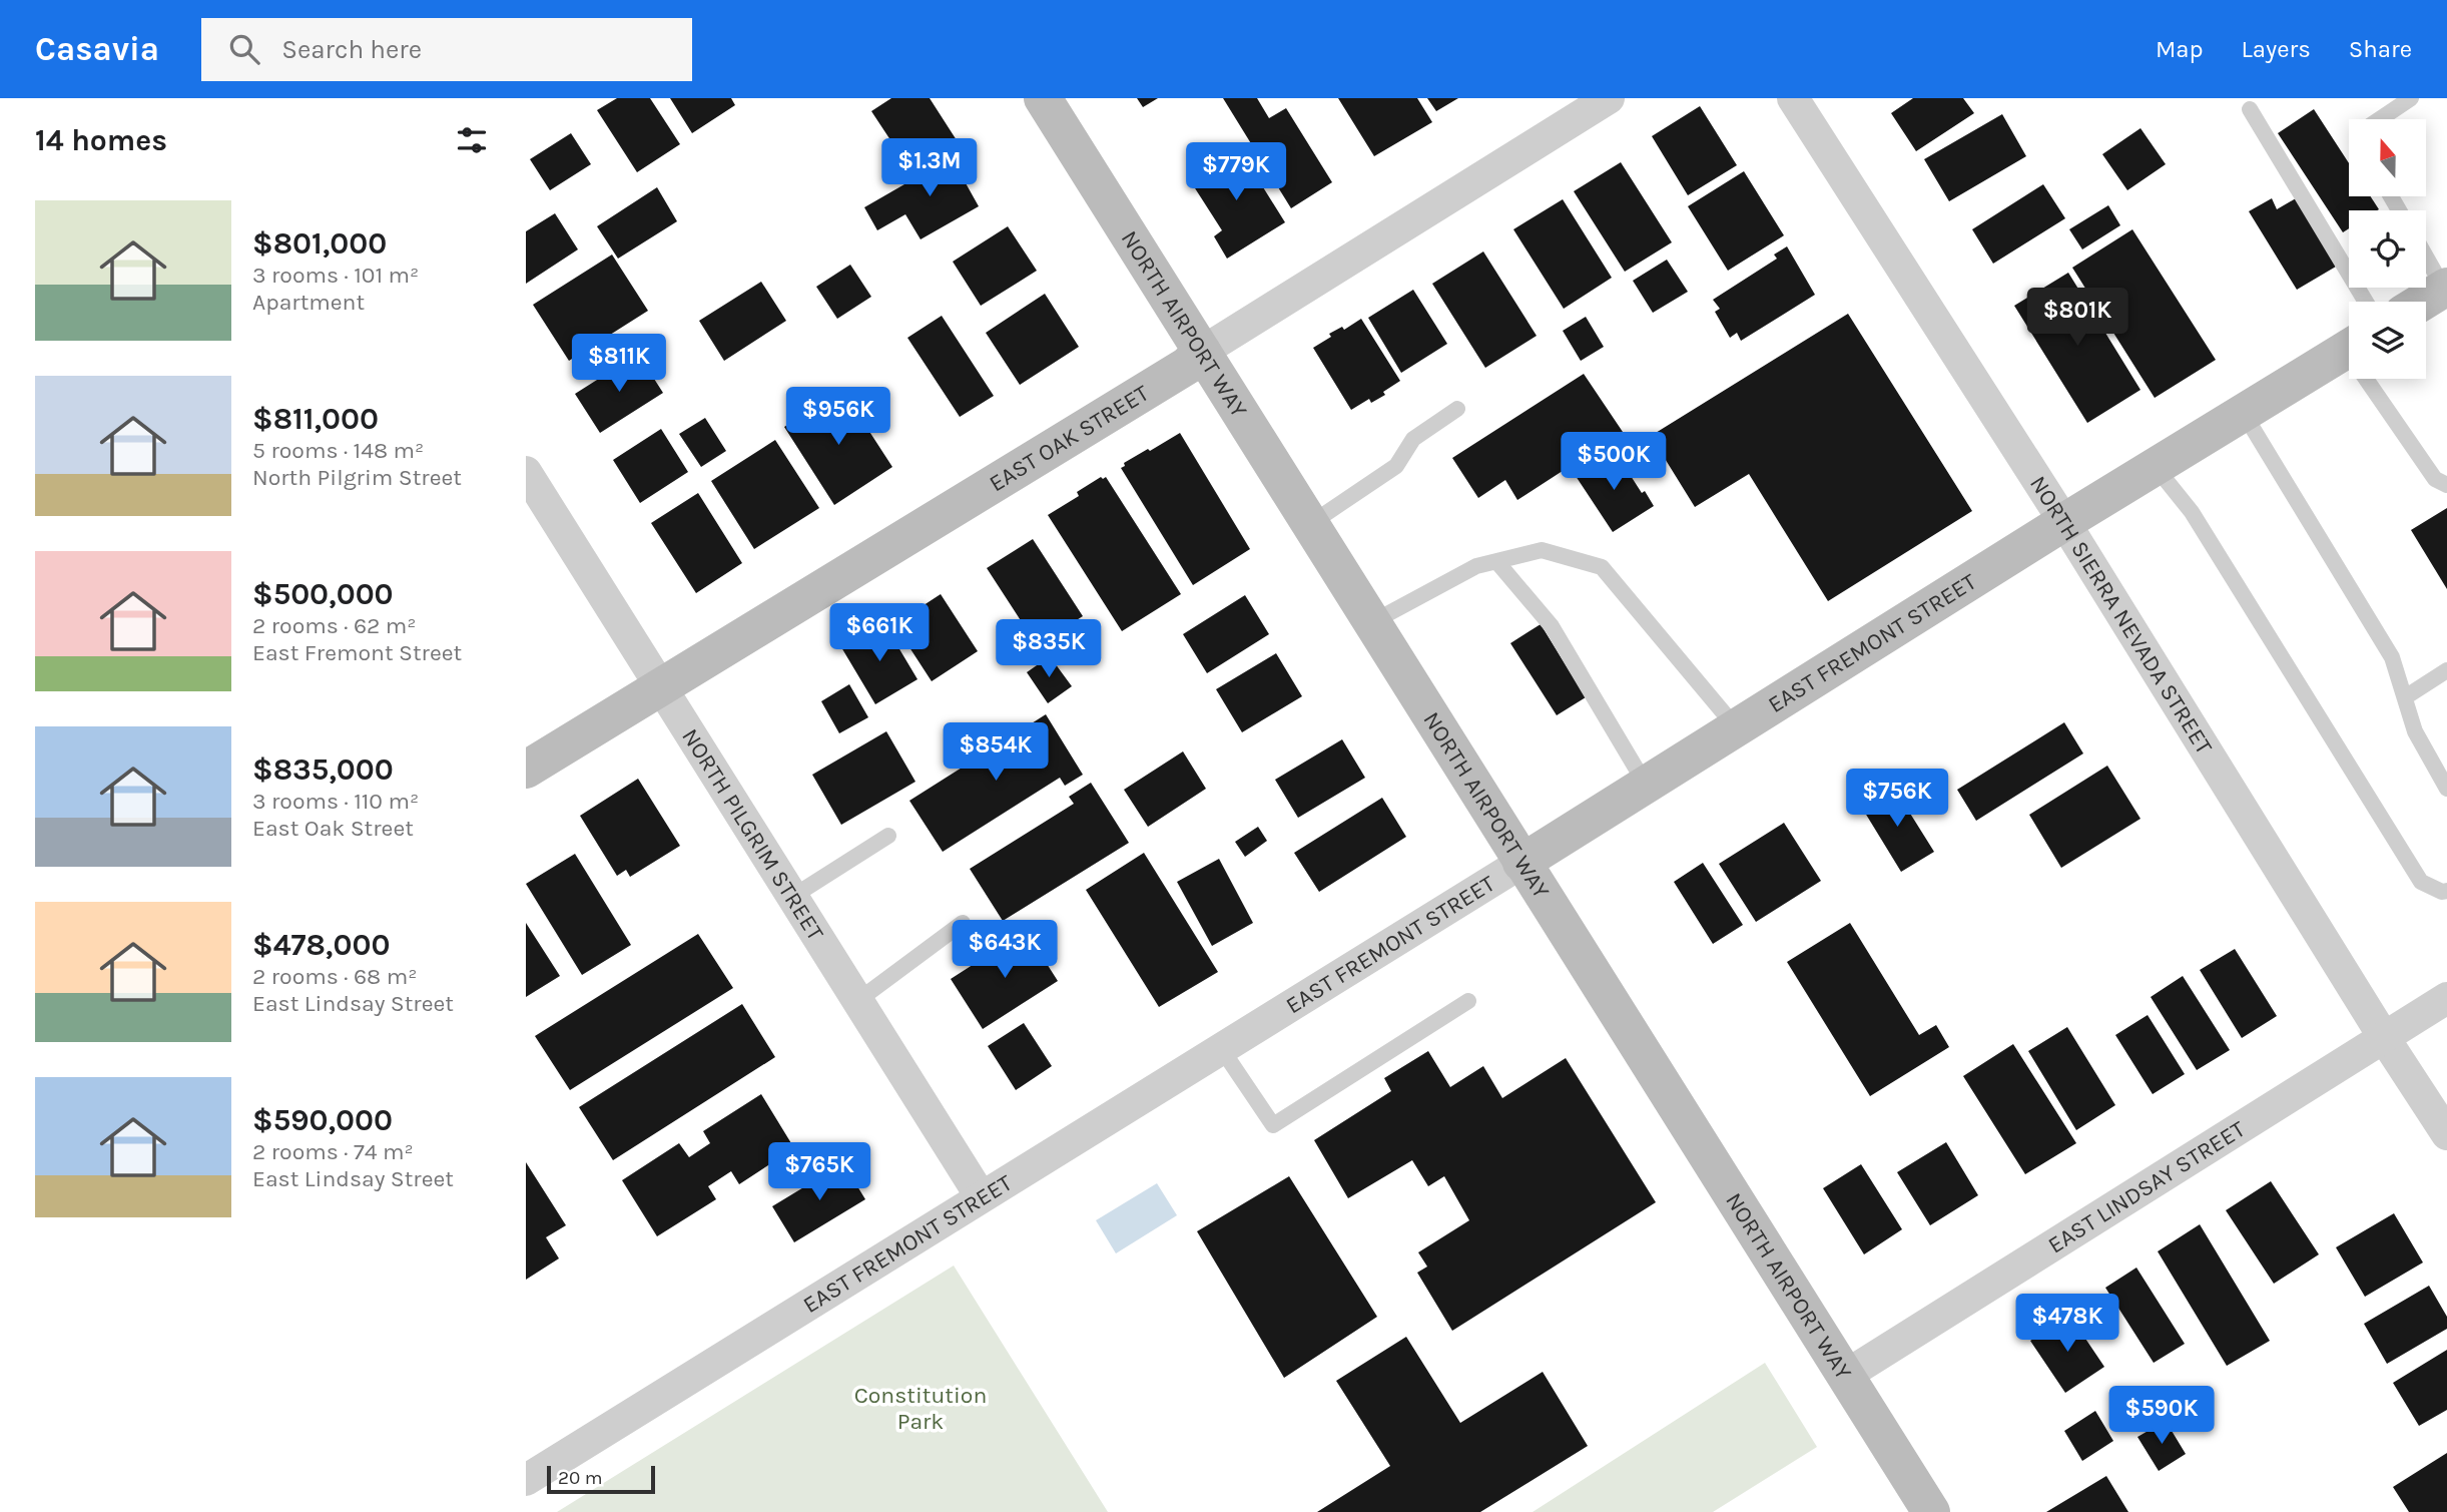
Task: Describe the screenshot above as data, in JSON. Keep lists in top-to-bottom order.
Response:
{
  "streets": {
    "street": [
      "NORTH AIRPORT WAY",
      "EAST OAK STREET",
      "NORTH SIERRA NEVADA STREET",
      "EAST FREMONT STREET",
      "NORTH PILGRIM STREET",
      "EAST LINDSAY STREET"
    ]
  },
  "crossings": [
    ["NORTH AIRPORT WAY", "EAST OAK STREET"],
    ["NORTH AIRPORT WAY", "EAST FREMONT STREET"],
    ["NORTH AIRPORT WAY", "EAST LINDSAY STREET"],
    ["EAST OAK STREET", "NORTH PILGRIM STREET"],
    ["NORTH SIERRA NEVADA STREET", "EAST FREMONT STREET"],
    ["NORTH SIERRA NEVADA STREET", "EAST LINDSAY STREET"],
    ["EAST FREMONT STREET", "NORTH PILGRIM STREET"]
  ],
  "parks": ["Constitution Park"],
  "scale_bar": "20 m",
  "north": "top",
  "page": {
    "header": "Casavia",
    "search": "Search here",
    "nav": ["Map", "Layers", "Share"],
    "heading": "14 homes",
    "price": [
      "$1.3M",
      "$779K",
      "$801K",
      "$811K",
      "$956K",
      "$500K",
      "$661K",
      "$835K",
      "$854K",
      "$756K",
      "$643K",
      "$765K",
      "$478K",
      "$590K"
    ],
    "list": [
      {
        "name": "$801,000",
        "note": "3 rooms · 101 m² · Apartment"
      },
      {
        "name": "$811,000",
        "note": "5 rooms · 148 m² · North Pilgrim Street"
      },
      {
        "name": "$500,000",
        "note": "2 rooms · 62 m² · East Fremont Street"
      },
      {
        "name": "$835,000",
        "note": "3 rooms · 110 m² · East Oak Street"
      },
      {
        "name": "$478,000",
        "note": "2 rooms · 68 m² · East Lindsay Street"
      },
      {
        "name": "$590,000",
        "note": "2 rooms · 74 m² · East Lindsay Street"
      }
    ],
    "scale": "20 m"
  }
}
